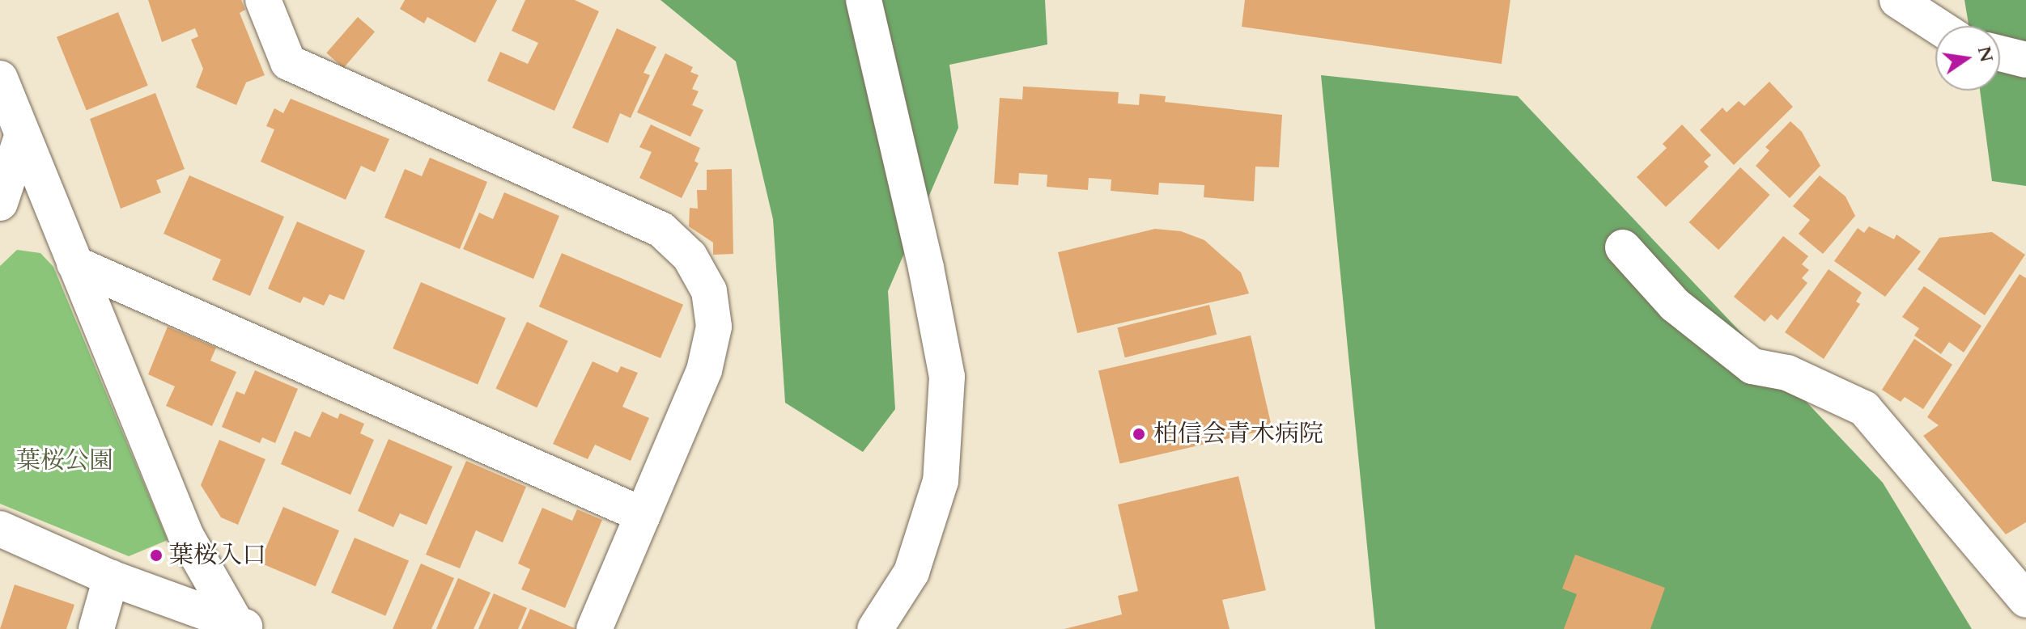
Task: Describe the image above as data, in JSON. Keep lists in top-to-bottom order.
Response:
{
  "parks": ["葉桜公園"],
  "places": ["柏信会青木病院", "葉桜入口"],
  "north": "right"
}
